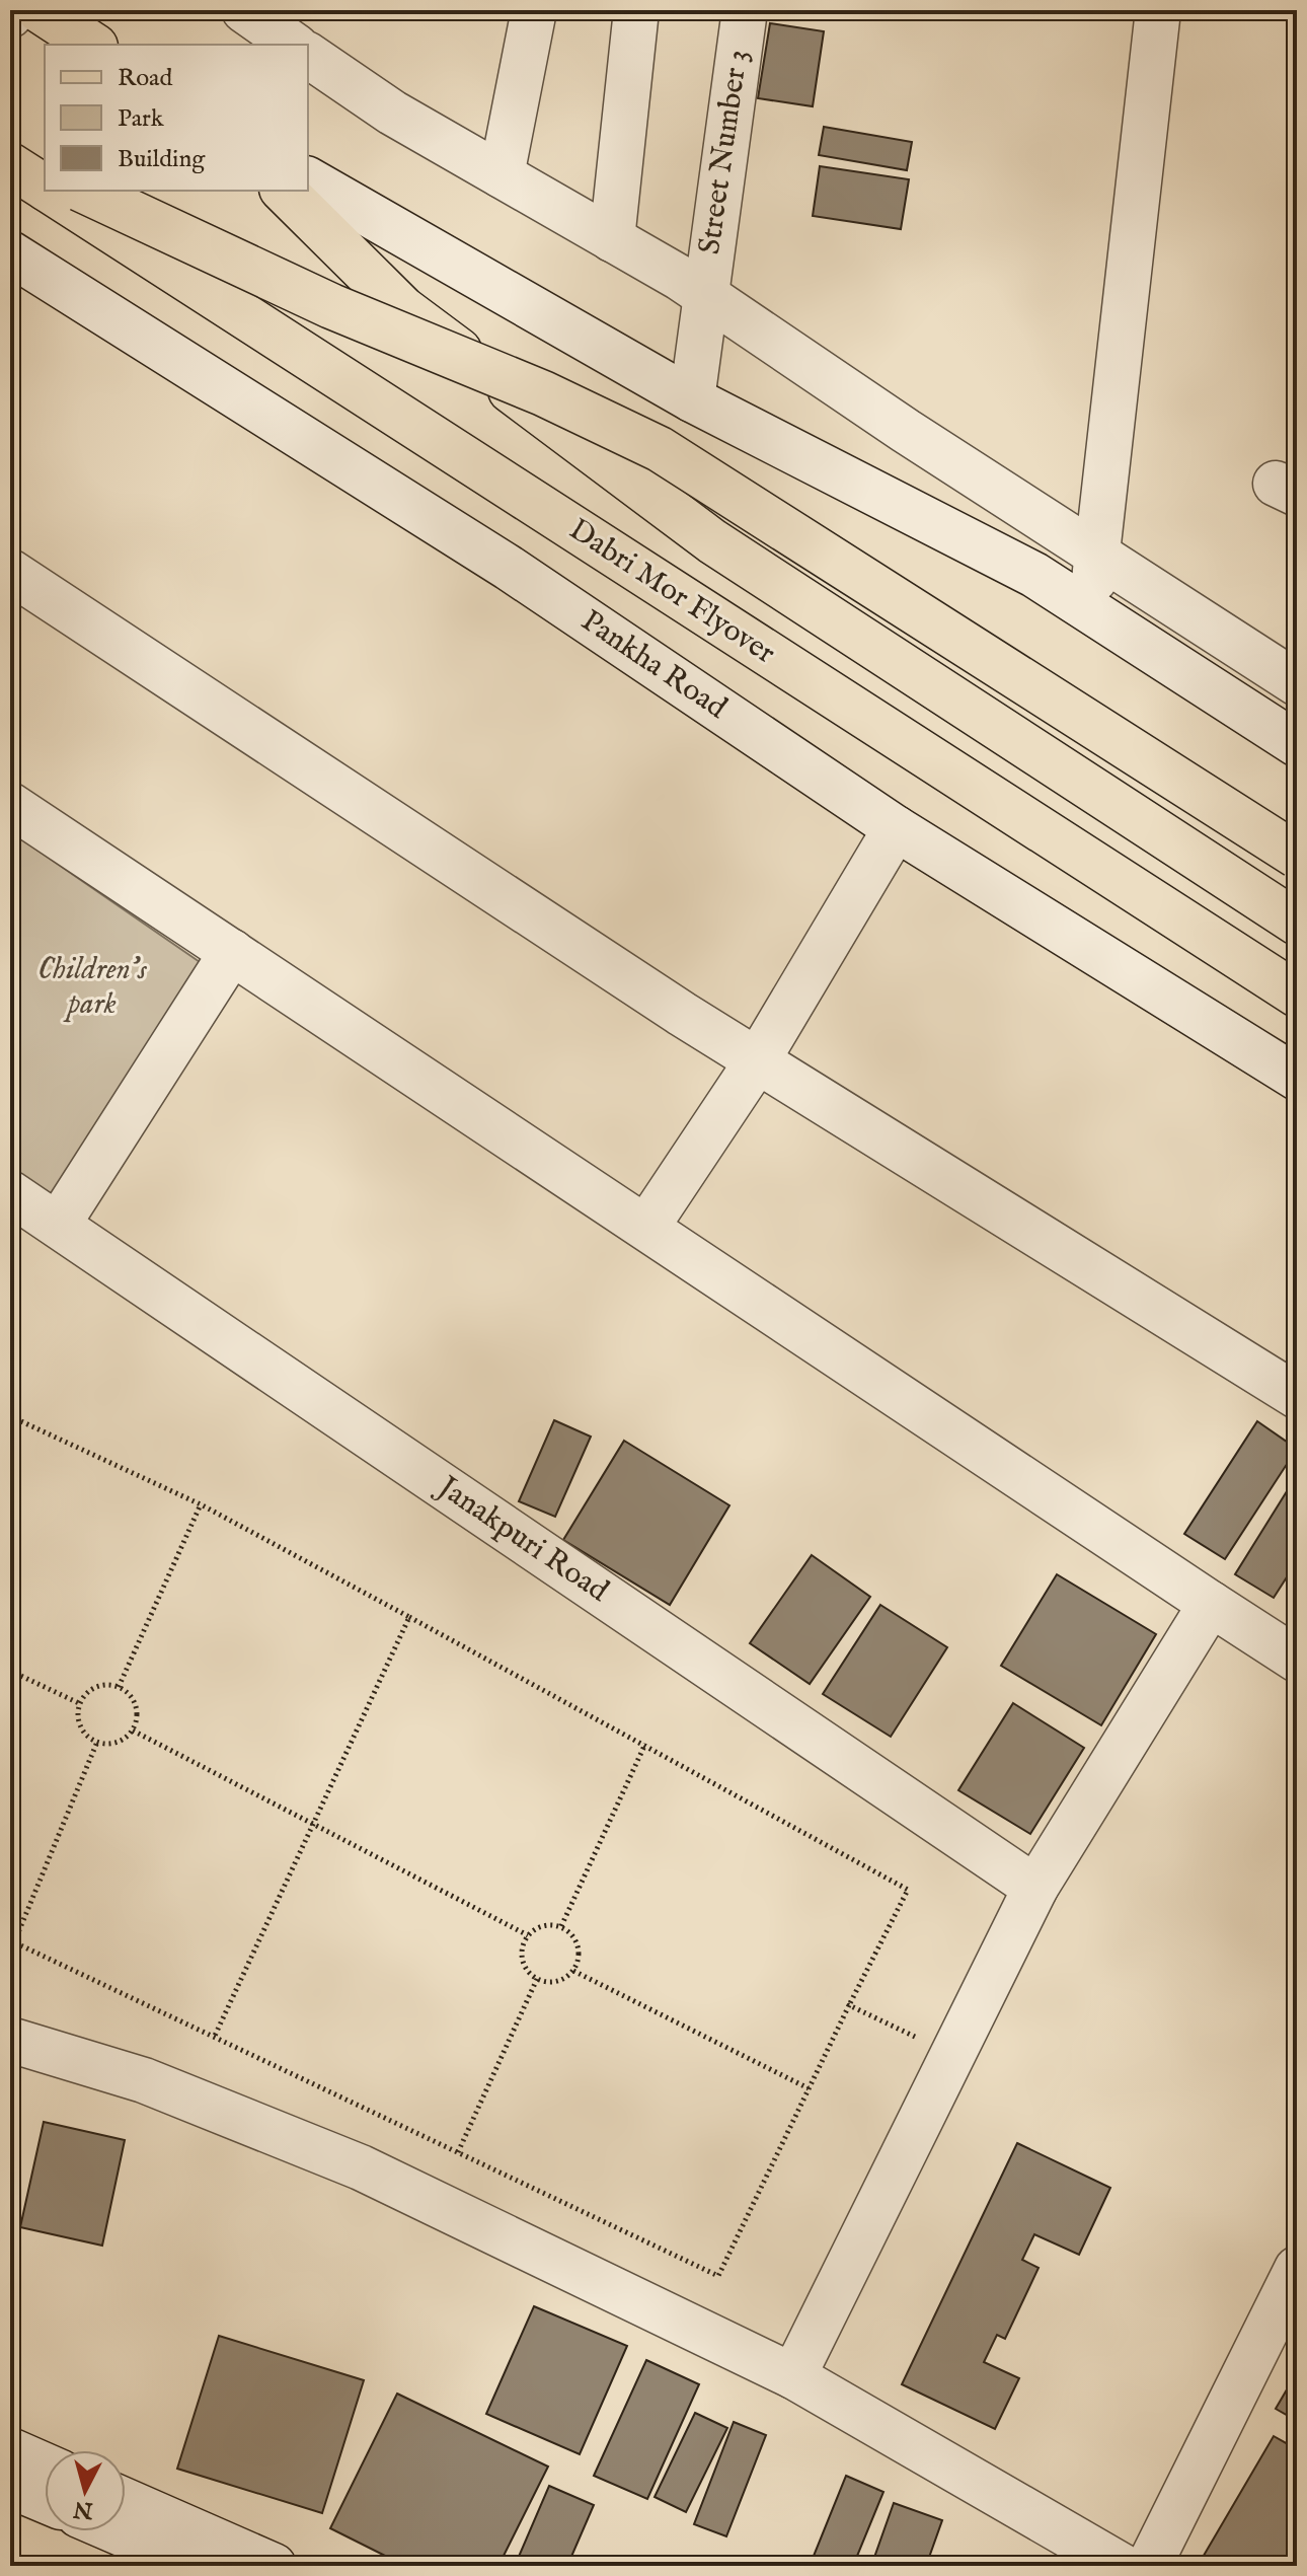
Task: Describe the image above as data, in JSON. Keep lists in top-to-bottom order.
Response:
{
  "streets": {
    "main road": ["Dabri Mor Flyover"],
    "street": ["Street Number 3", "Pankha Road", "Janakpuri Road"]
  },
  "parks": ["Children's park"],
  "legend": ["Road", "Park", "Building"],
  "north": "bottom"
}
